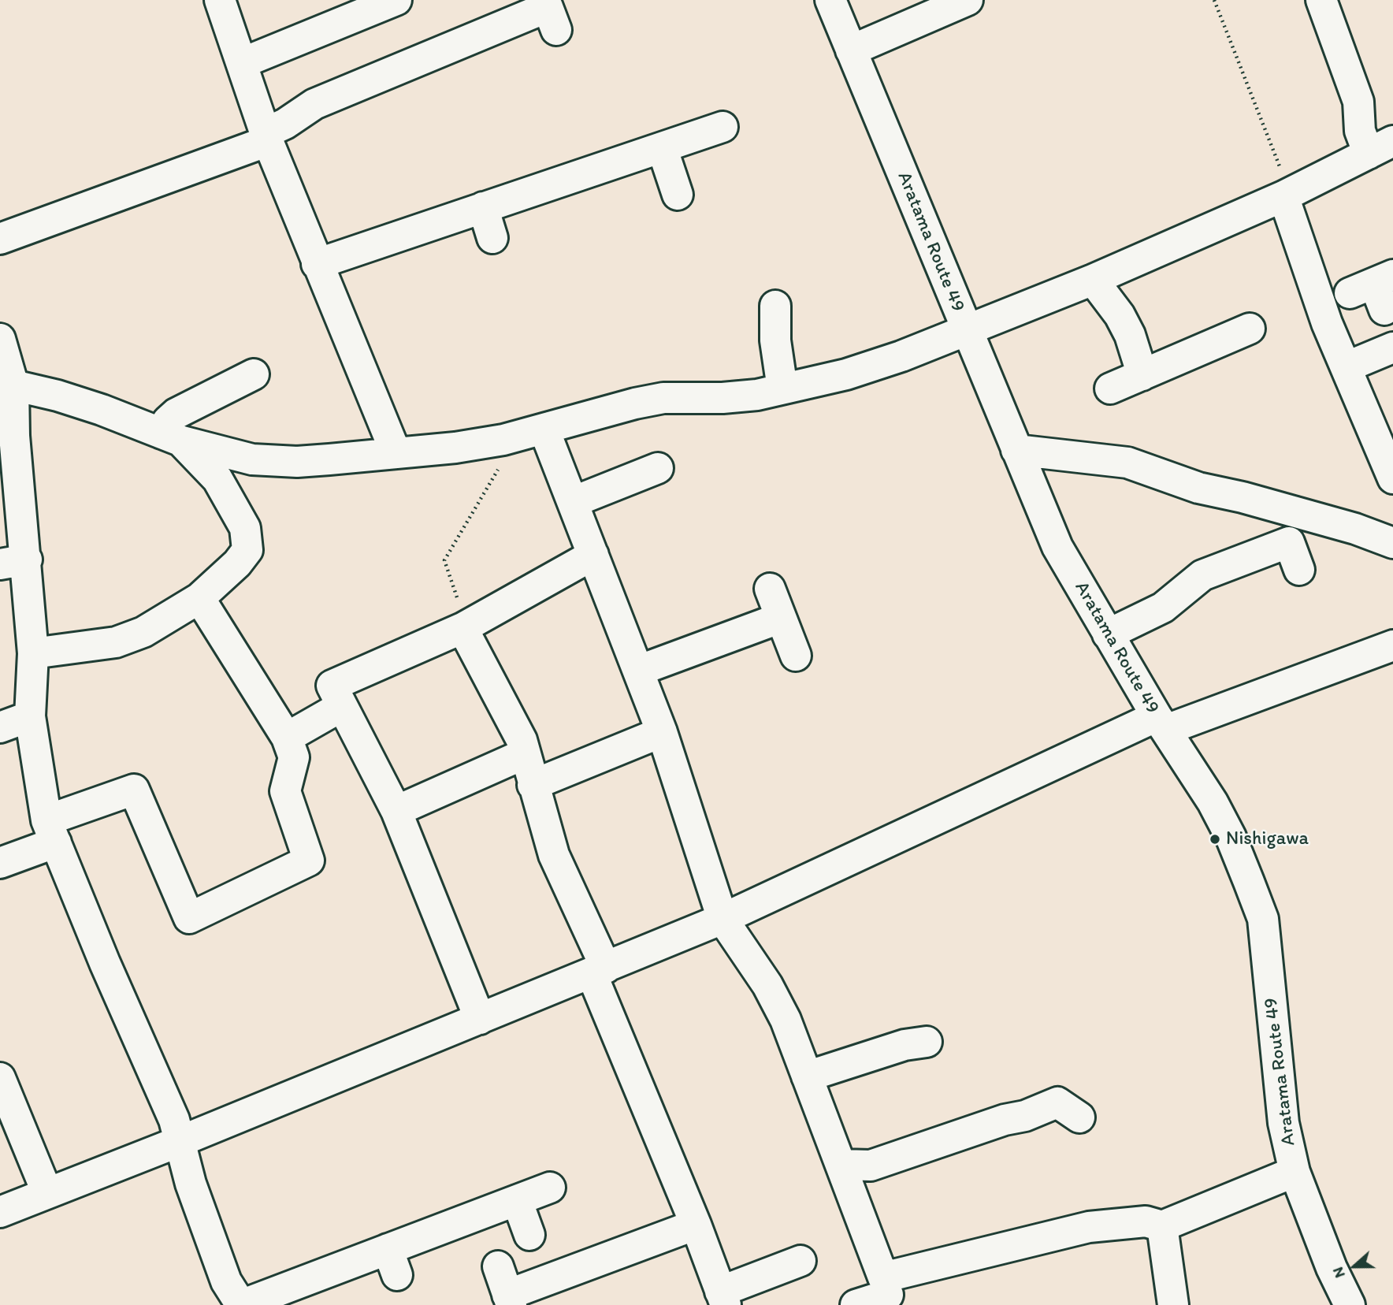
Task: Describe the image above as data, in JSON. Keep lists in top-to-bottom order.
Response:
{
  "streets": {
    "street": ["Aratama Route 49"]
  },
  "places": ["Nishigawa"],
  "north": "left"
}
